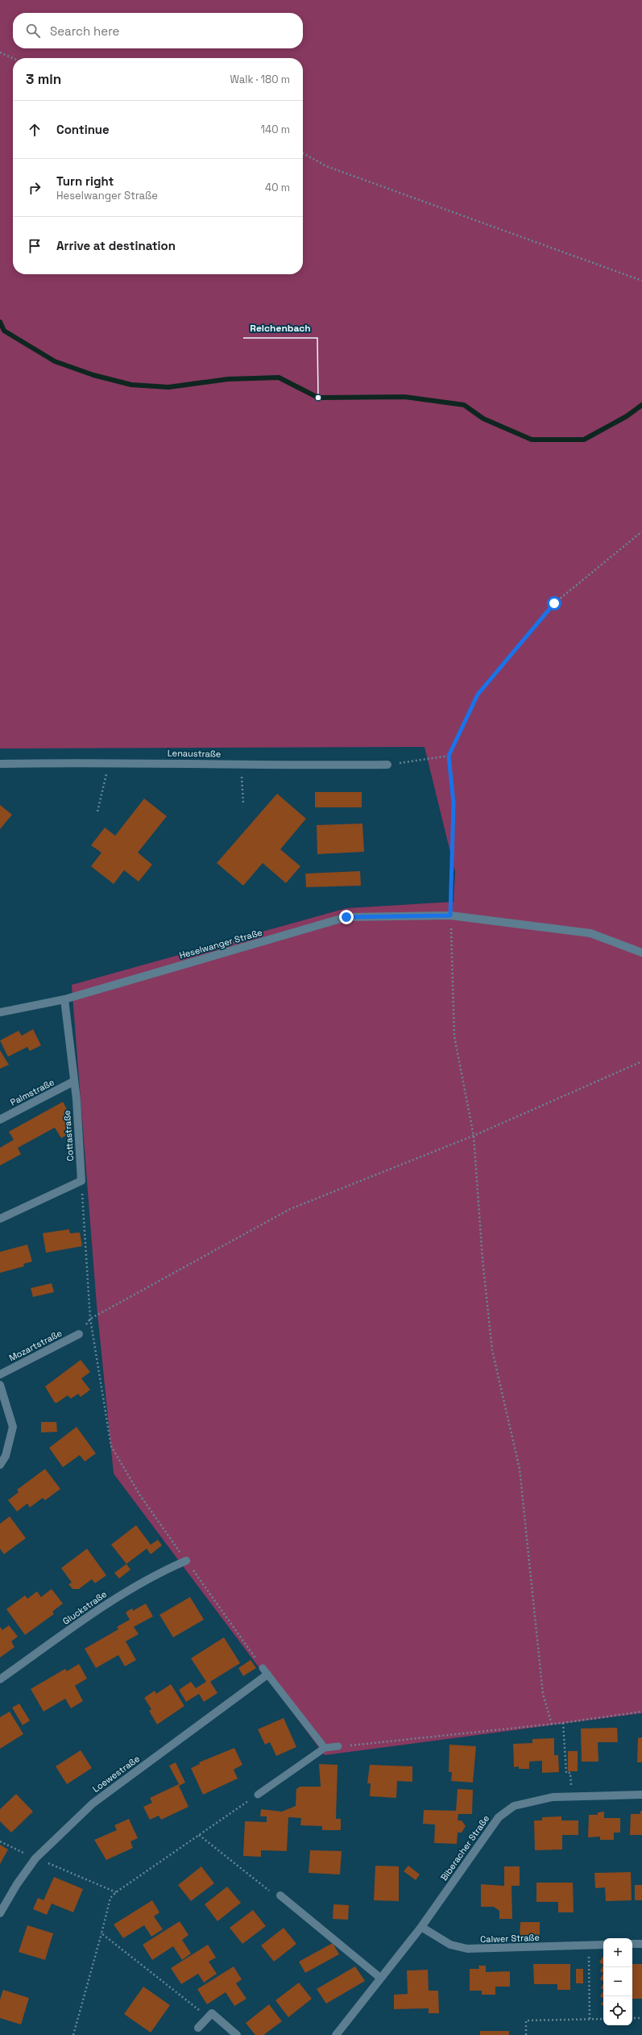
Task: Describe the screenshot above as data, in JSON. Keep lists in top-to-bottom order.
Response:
{
  "streets": {
    "street": [
      "Lenaustraße",
      "Heselwanger Straße",
      "Palmstraße",
      "Cottastraße",
      "Mozartstraße",
      "Gluckstraße",
      "Loewestraße",
      "Biberacher Straße",
      "Calwer Straße"
    ]
  },
  "crossings": [
    ["Heselwanger Straße", "Cottastraße"],
    ["Palmstraße", "Cottastraße"],
    ["Biberacher Straße", "Calwer Straße"]
  ],
  "places": ["Reichenbach"],
  "page": {
    "search": "Search here",
    "heading": ["3 min", "Walk · 180 m"],
    "list": [
      ["Continue", "140 m"],
      ["Turn right", "Heselwanger Straße", "40 m"],
      "Arrive at destination"
    ],
    "map_buttons": ["+", "−"]
  }
}
